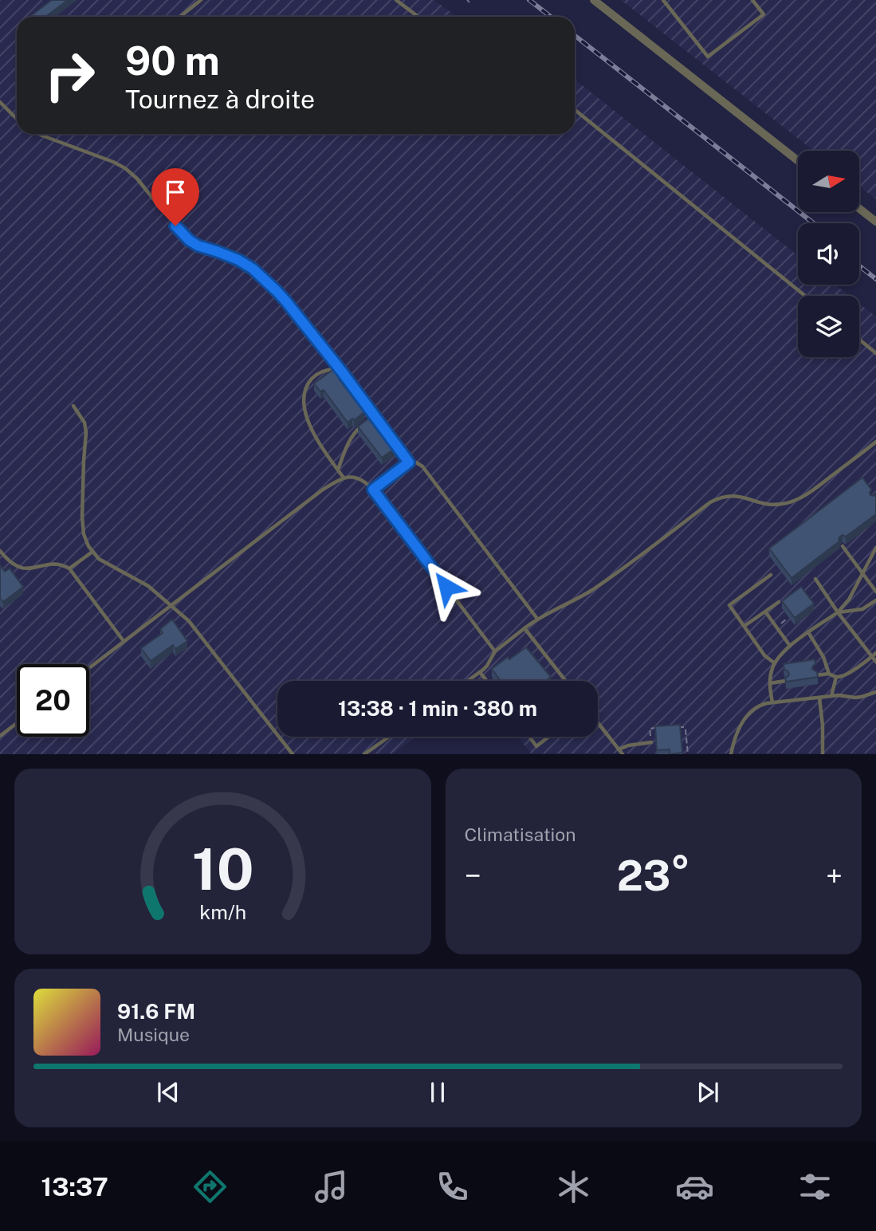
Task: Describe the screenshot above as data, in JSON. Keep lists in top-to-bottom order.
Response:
{
  "north": "right",
  "page": {
    "turn": ["90 m", "Tournez à droite"],
    "limit": "20",
    "trip": "13:38 · 1 min · 380 m",
    "tile": "Climatisation",
    "heat": ["−", "23°", "+"],
    "song": ["91.6 FM", "Musique"],
    "tabs": "13:37",
    "gauge": ["10", "km/h"]
  }
}
